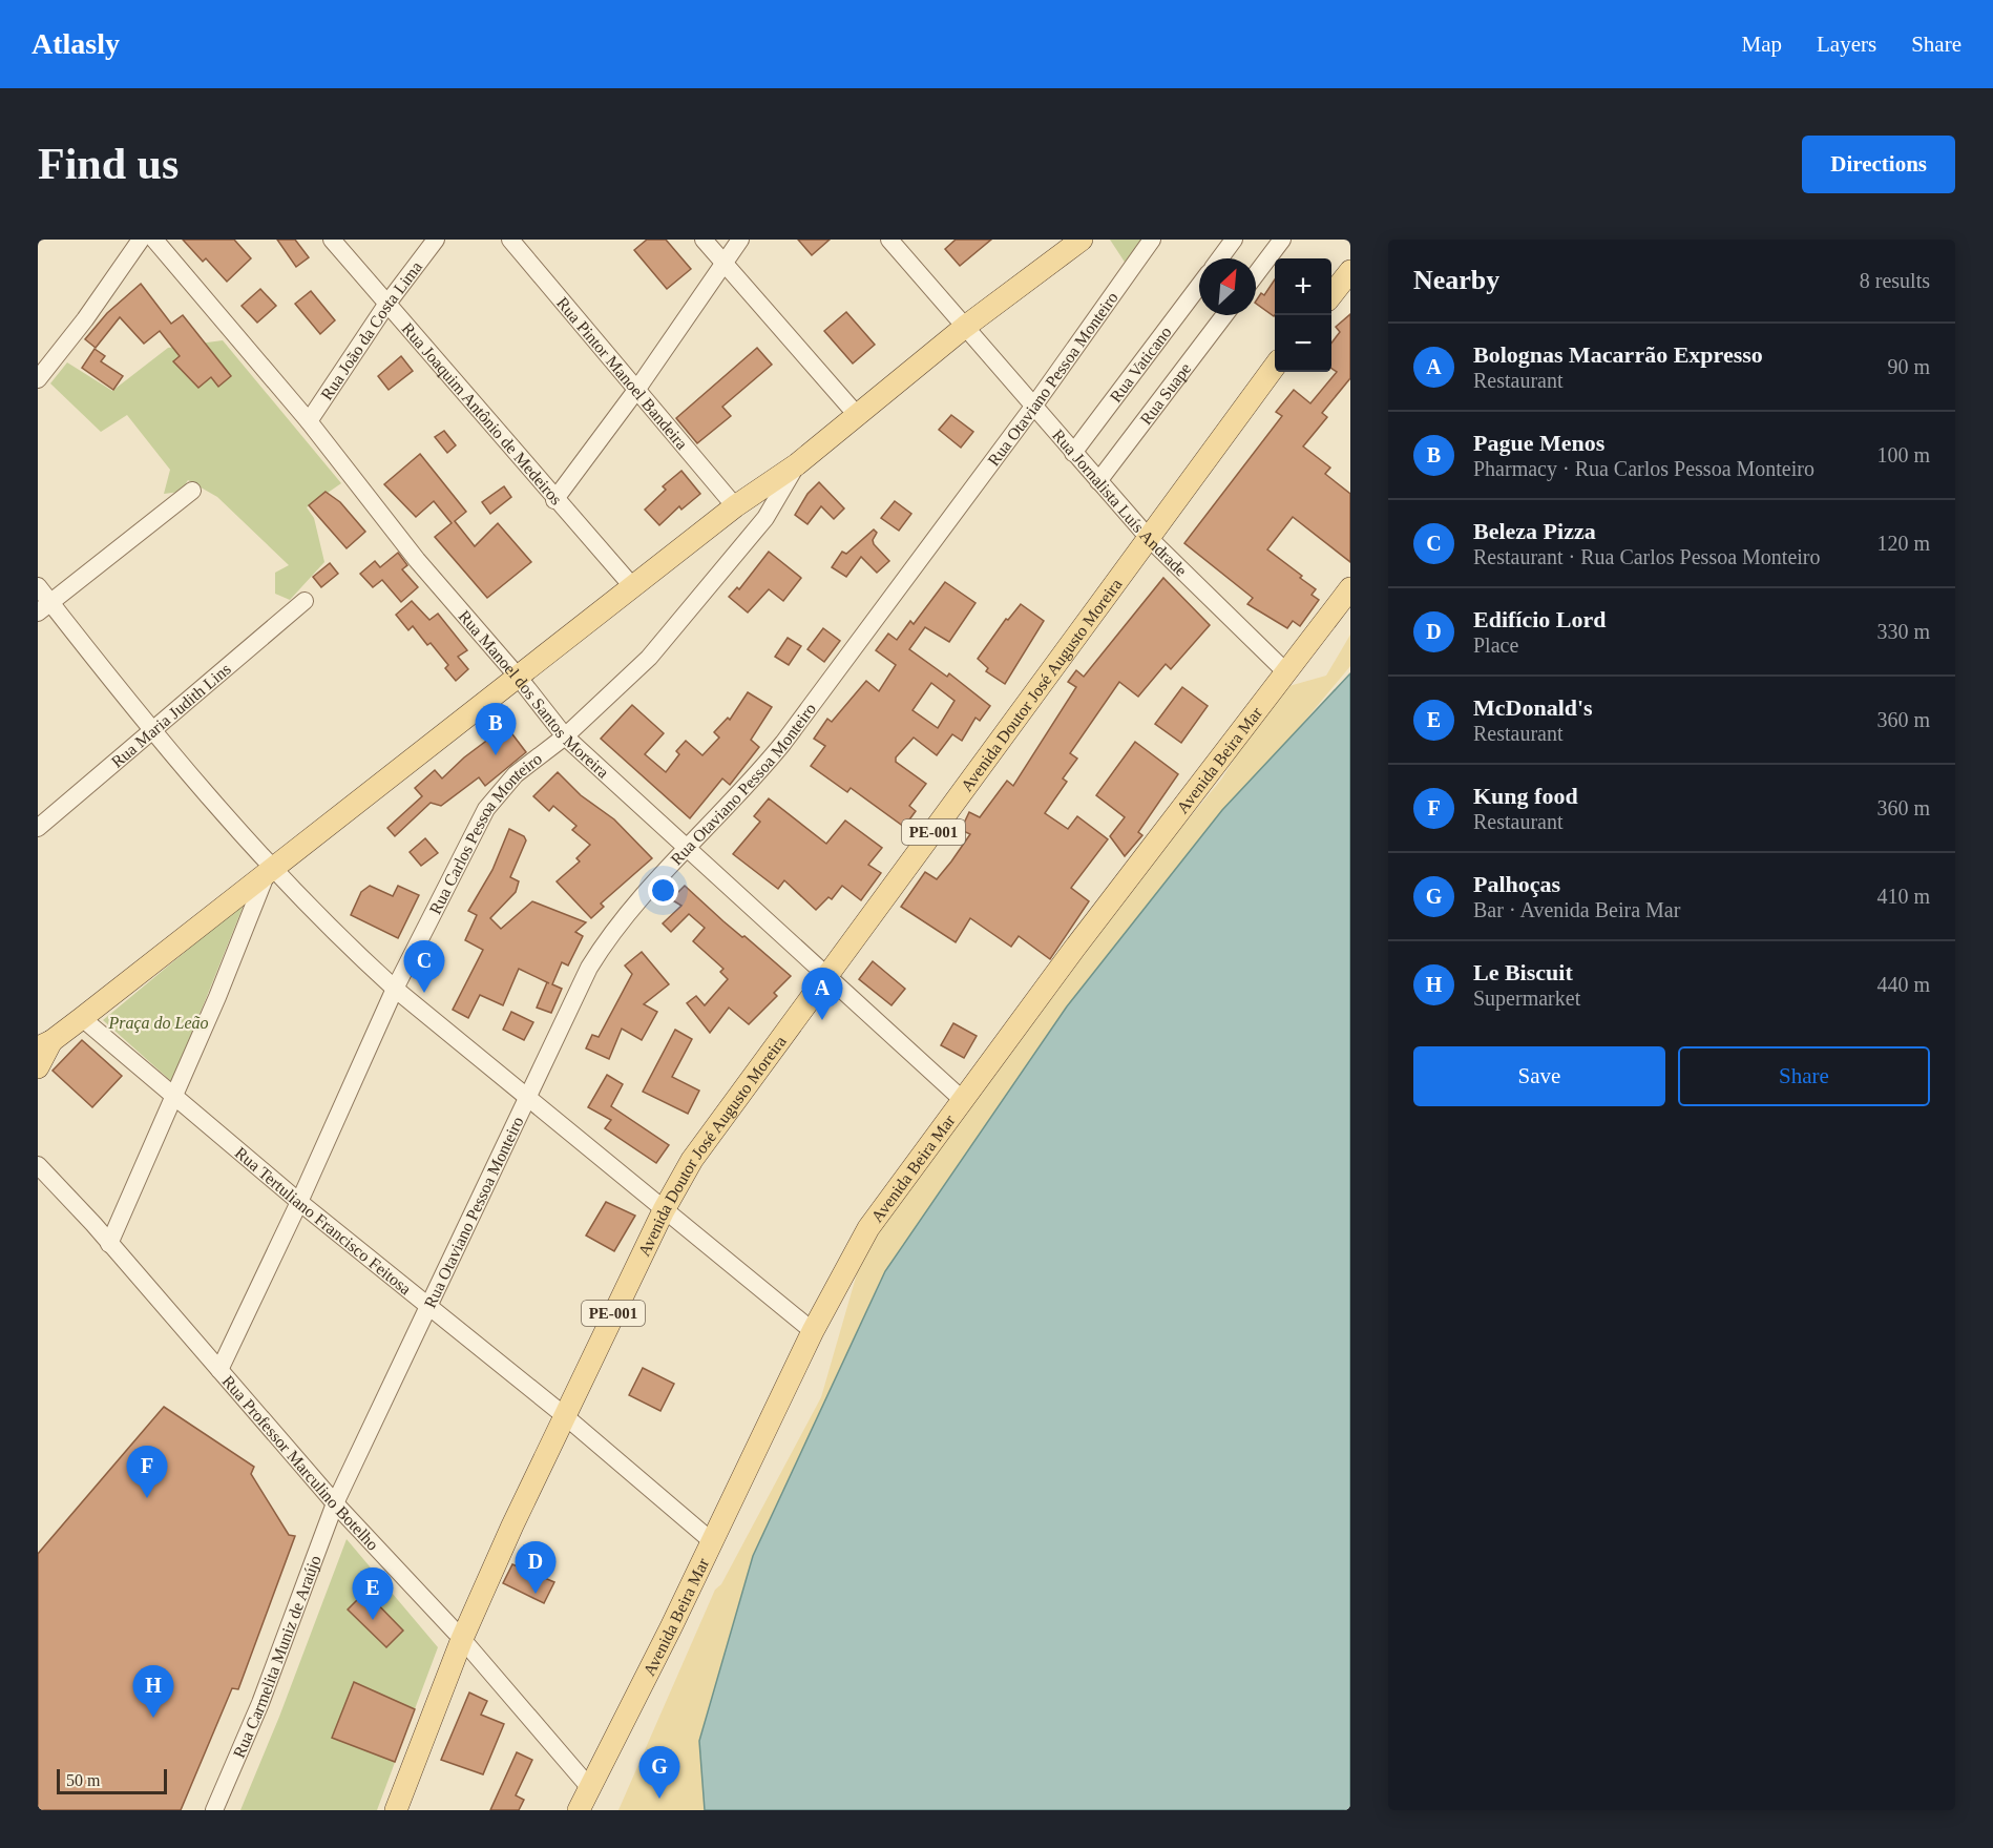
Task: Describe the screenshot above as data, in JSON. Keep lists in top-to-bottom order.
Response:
{
  "streets": {
    "main road": ["Avenida Doutor José Augusto Moreira", "Avenida Beira Mar", "PE-001"],
    "street": [
      "Rua João da Costa Lima",
      "Rua Vaticano",
      "Rua Pintor Manoel Bandeira",
      "Rua Otaviano Pessoa Monteiro",
      "Rua Suape",
      "Rua Joaquim Antônio de Medeiros",
      "Rua Jornalista Luís Andrade",
      "Rua Manoel dos Santos Moreira",
      "Rua Maria Judith Lins",
      "Rua Carlos Pessoa Monteiro",
      "Rua Tertuliano Francisco Feitosa",
      "Rua Professor Marculino Botelho",
      "Rua Carmelita Muniz de Araújo"
    ]
  },
  "crossings": [
    ["Rua João da Costa Lima", "Rua Joaquim Antônio de Medeiros"],
    ["Rua João da Costa Lima", "Rua Manoel dos Santos Moreira"],
    ["Rua Vaticano", "Rua Jornalista Luís Andrade"],
    ["Rua Otaviano Pessoa Monteiro", "Rua Jornalista Luís Andrade"],
    ["Rua Otaviano Pessoa Monteiro", "Rua Manoel dos Santos Moreira"],
    ["Rua Otaviano Pessoa Monteiro", "Rua Tertuliano Francisco Feitosa"],
    ["Rua Otaviano Pessoa Monteiro", "Rua Professor Marculino Botelho"],
    ["Rua Otaviano Pessoa Monteiro", "Rua Carmelita Muniz de Araújo"],
    ["Rua Suape", "Rua Jornalista Luís Andrade"],
    ["Rua Jornalista Luís Andrade", "Avenida Doutor José Augusto Moreira"],
    ["Rua Jornalista Luís Andrade", "Avenida Beira Mar"],
    ["Avenida Doutor José Augusto Moreira", "Rua Manoel dos Santos Moreira"],
    ["Avenida Doutor José Augusto Moreira", "PE-001"],
    ["Avenida Doutor José Augusto Moreira", "Rua Tertuliano Francisco Feitosa"],
    ["Avenida Doutor José Augusto Moreira", "Rua Professor Marculino Botelho"],
    ["Rua Manoel dos Santos Moreira", "Avenida Beira Mar"],
    ["Rua Manoel dos Santos Moreira", "Rua Carlos Pessoa Monteiro"],
    ["Avenida Beira Mar", "Rua Tertuliano Francisco Feitosa"],
    ["Avenida Beira Mar", "Rua Professor Marculino Botelho"],
    ["PE-001", "Rua Professor Marculino Botelho"],
    ["Rua Carlos Pessoa Monteiro", "Rua Tertuliano Francisco Feitosa"],
    ["Rua Carlos Pessoa Monteiro", "Rua Professor Marculino Botelho"],
    ["Rua Professor Marculino Botelho", "Rua Carmelita Muniz de Araújo"]
  ],
  "parks": ["Praça do Leão"],
  "scale_bar": "50 m",
  "north": "top right",
  "page": {
    "header": "Atlasly",
    "nav": ["Map", "Layers", "Share"],
    "buttons": [
      "Directions",
      ["Save", "Share"]
    ],
    "title": "Find us",
    "heading": ["Nearby", "8 results"],
    "map_buttons": ["+", "−"],
    "list": [
      {
        "mark": "A",
        "name": "Bolognas Macarrão Expresso",
        "note": "Restaurant",
        "value": "90 m"
      },
      {
        "mark": "B",
        "name": "Pague Menos",
        "note": "Pharmacy · Rua Carlos Pessoa Monteiro",
        "value": "100 m"
      },
      {
        "mark": "C",
        "name": "Beleza Pizza",
        "note": "Restaurant · Rua Carlos Pessoa Monteiro",
        "value": "120 m"
      },
      {
        "mark": "D",
        "name": "Edifício Lord",
        "note": "Place",
        "value": "330 m"
      },
      {
        "mark": "E",
        "name": "McDonald's",
        "note": "Restaurant",
        "value": "360 m"
      },
      {
        "mark": "F",
        "name": "Kung food",
        "note": "Restaurant",
        "value": "360 m"
      },
      {
        "mark": "G",
        "name": "Palhoças",
        "note": "Bar · Avenida Beira Mar",
        "value": "410 m"
      },
      {
        "mark": "H",
        "name": "Le Biscuit",
        "note": "Supermarket",
        "value": "440 m"
      }
    ],
    "pins": [
      "B",
      "C",
      "A",
      "F",
      "D",
      "E",
      "H",
      "G"
    ],
    "scale": "50 m"
  }
}
